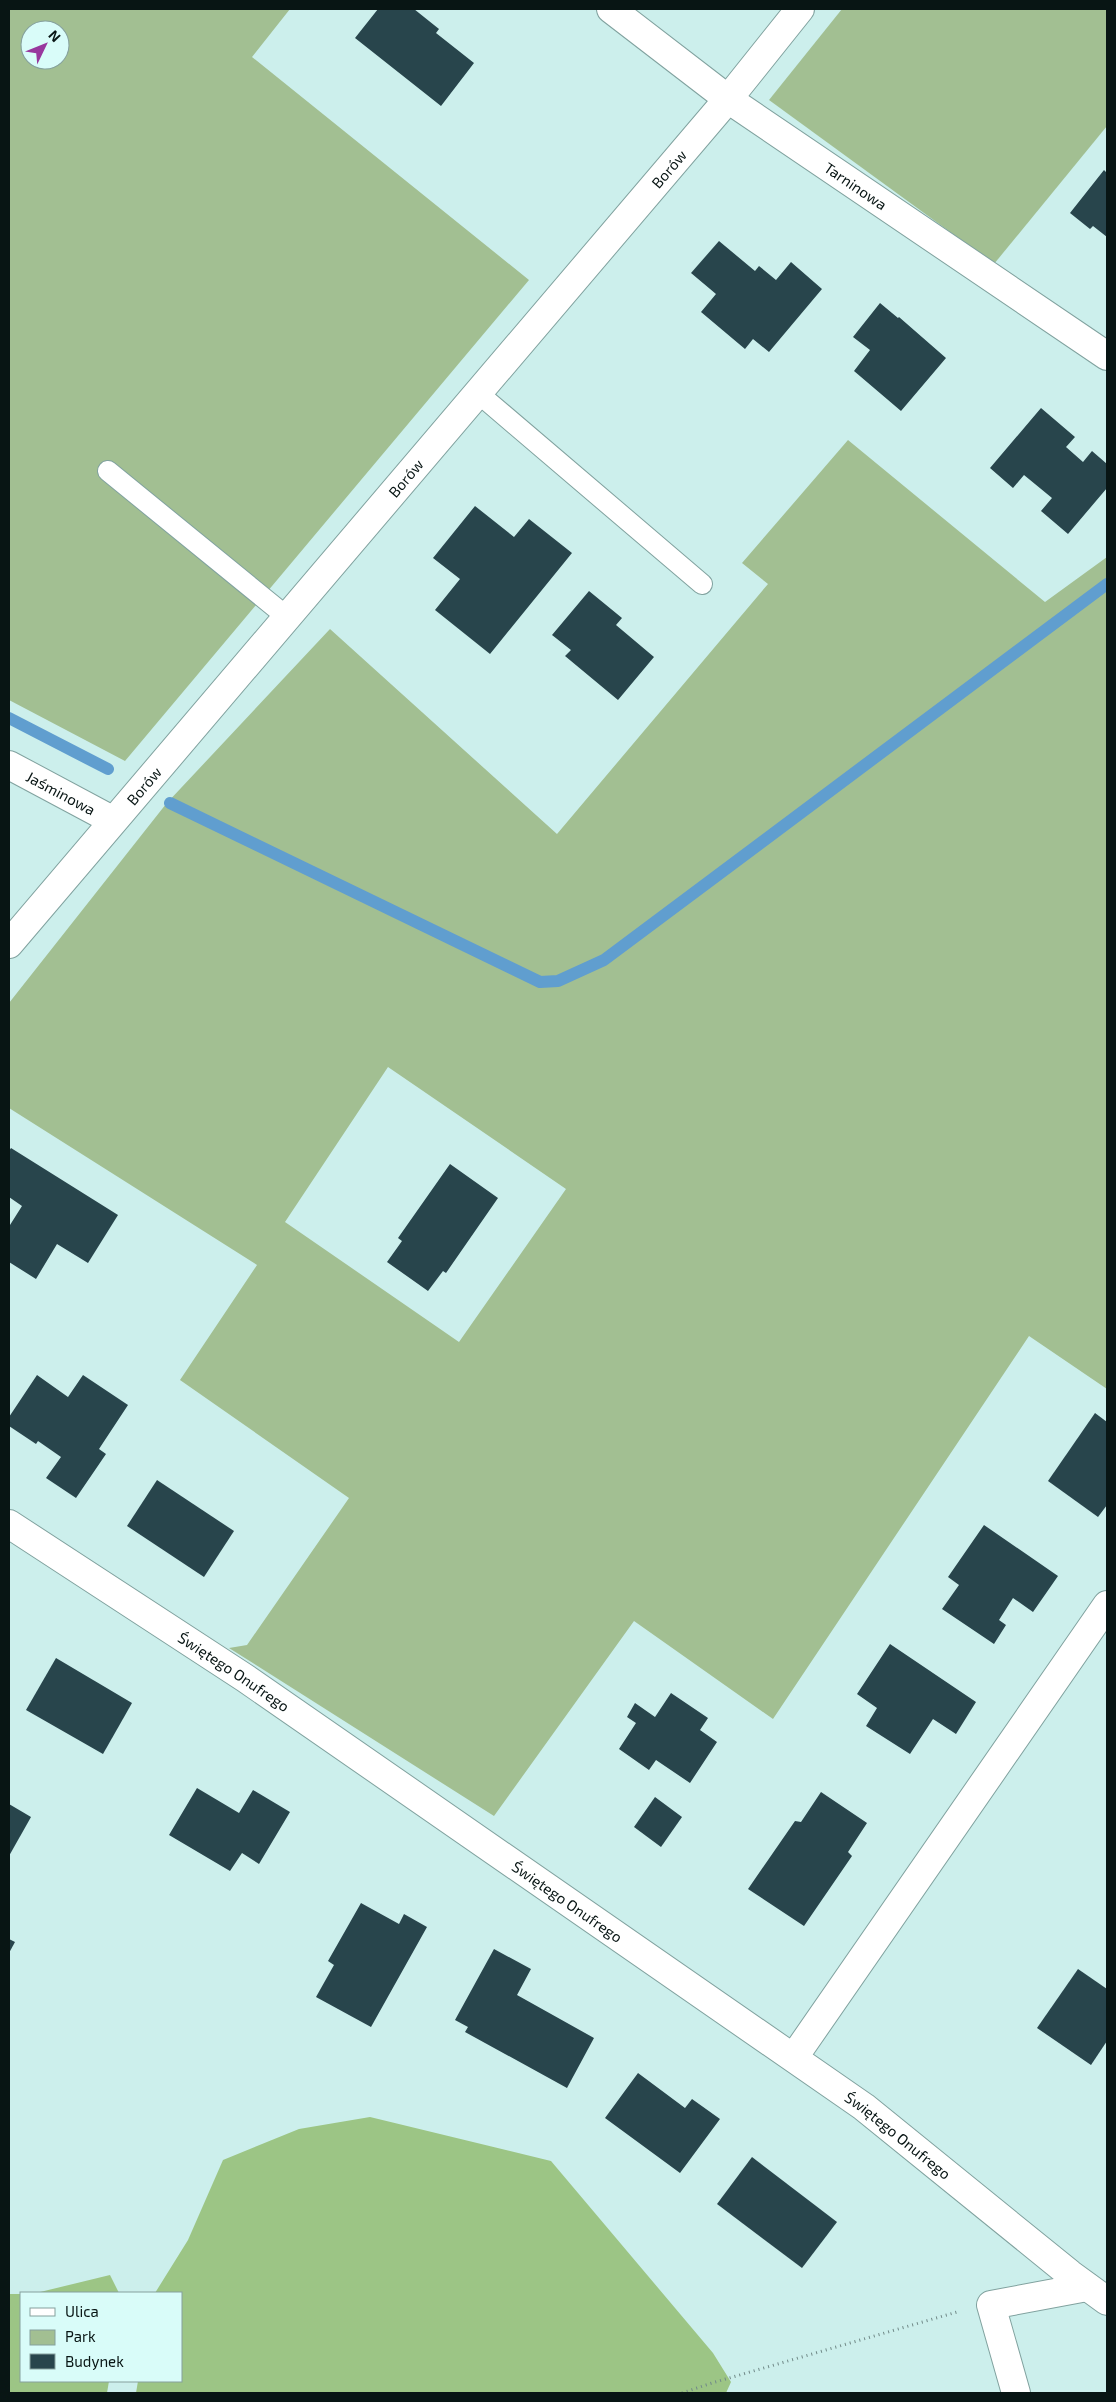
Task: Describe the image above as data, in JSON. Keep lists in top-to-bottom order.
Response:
{
  "streets": {
    "street": [
      "Borów",
      "Tarninowa",
      "Jaśminowa",
      "Świętego Onufrego"
    ]
  },
  "crossings": [
    ["Borów", "Tarninowa"],
    ["Borów", "Jaśminowa"]
  ],
  "legend": ["Ulica", "Park", "Budynek"],
  "north": "top right"
}
